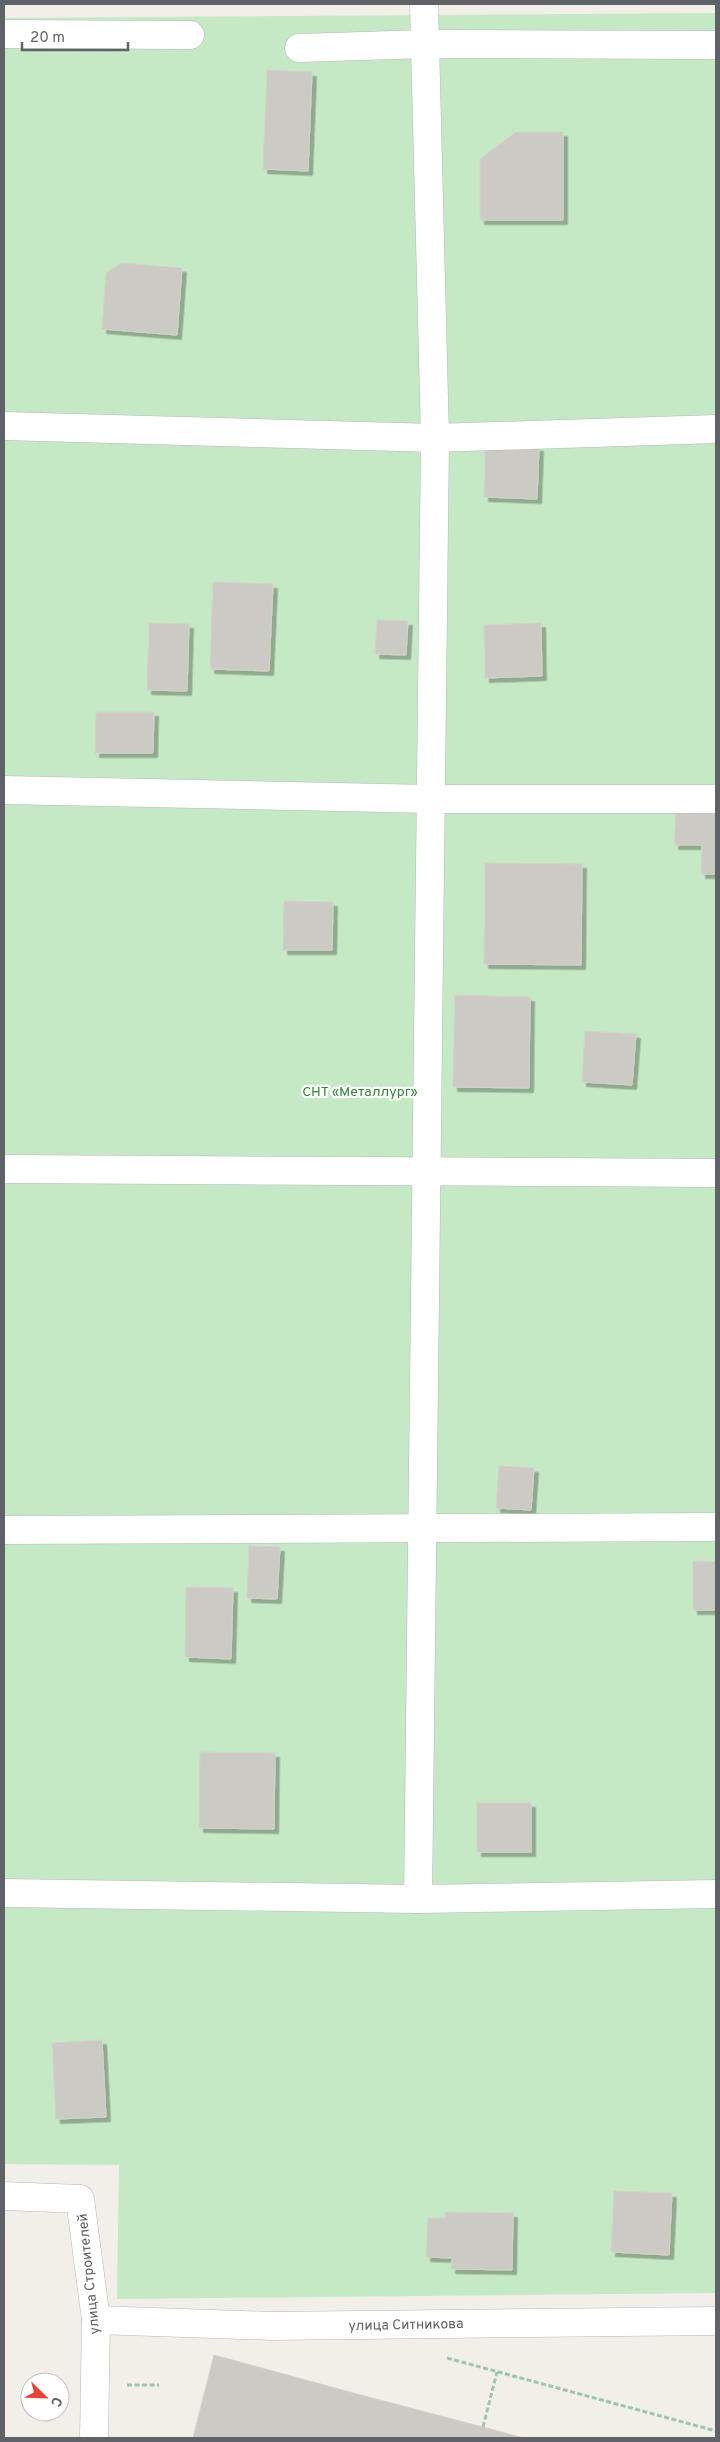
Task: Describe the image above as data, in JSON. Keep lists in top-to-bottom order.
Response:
{
  "streets": {
    "street": ["улица Строителей", "улица Ситникова"]
  },
  "crossings": [
    ["улица Строителей", "улица Ситникова"]
  ],
  "parks": ["СНТ «Металлург»"],
  "scale_bar": "20 m",
  "north": "bottom right"
}
